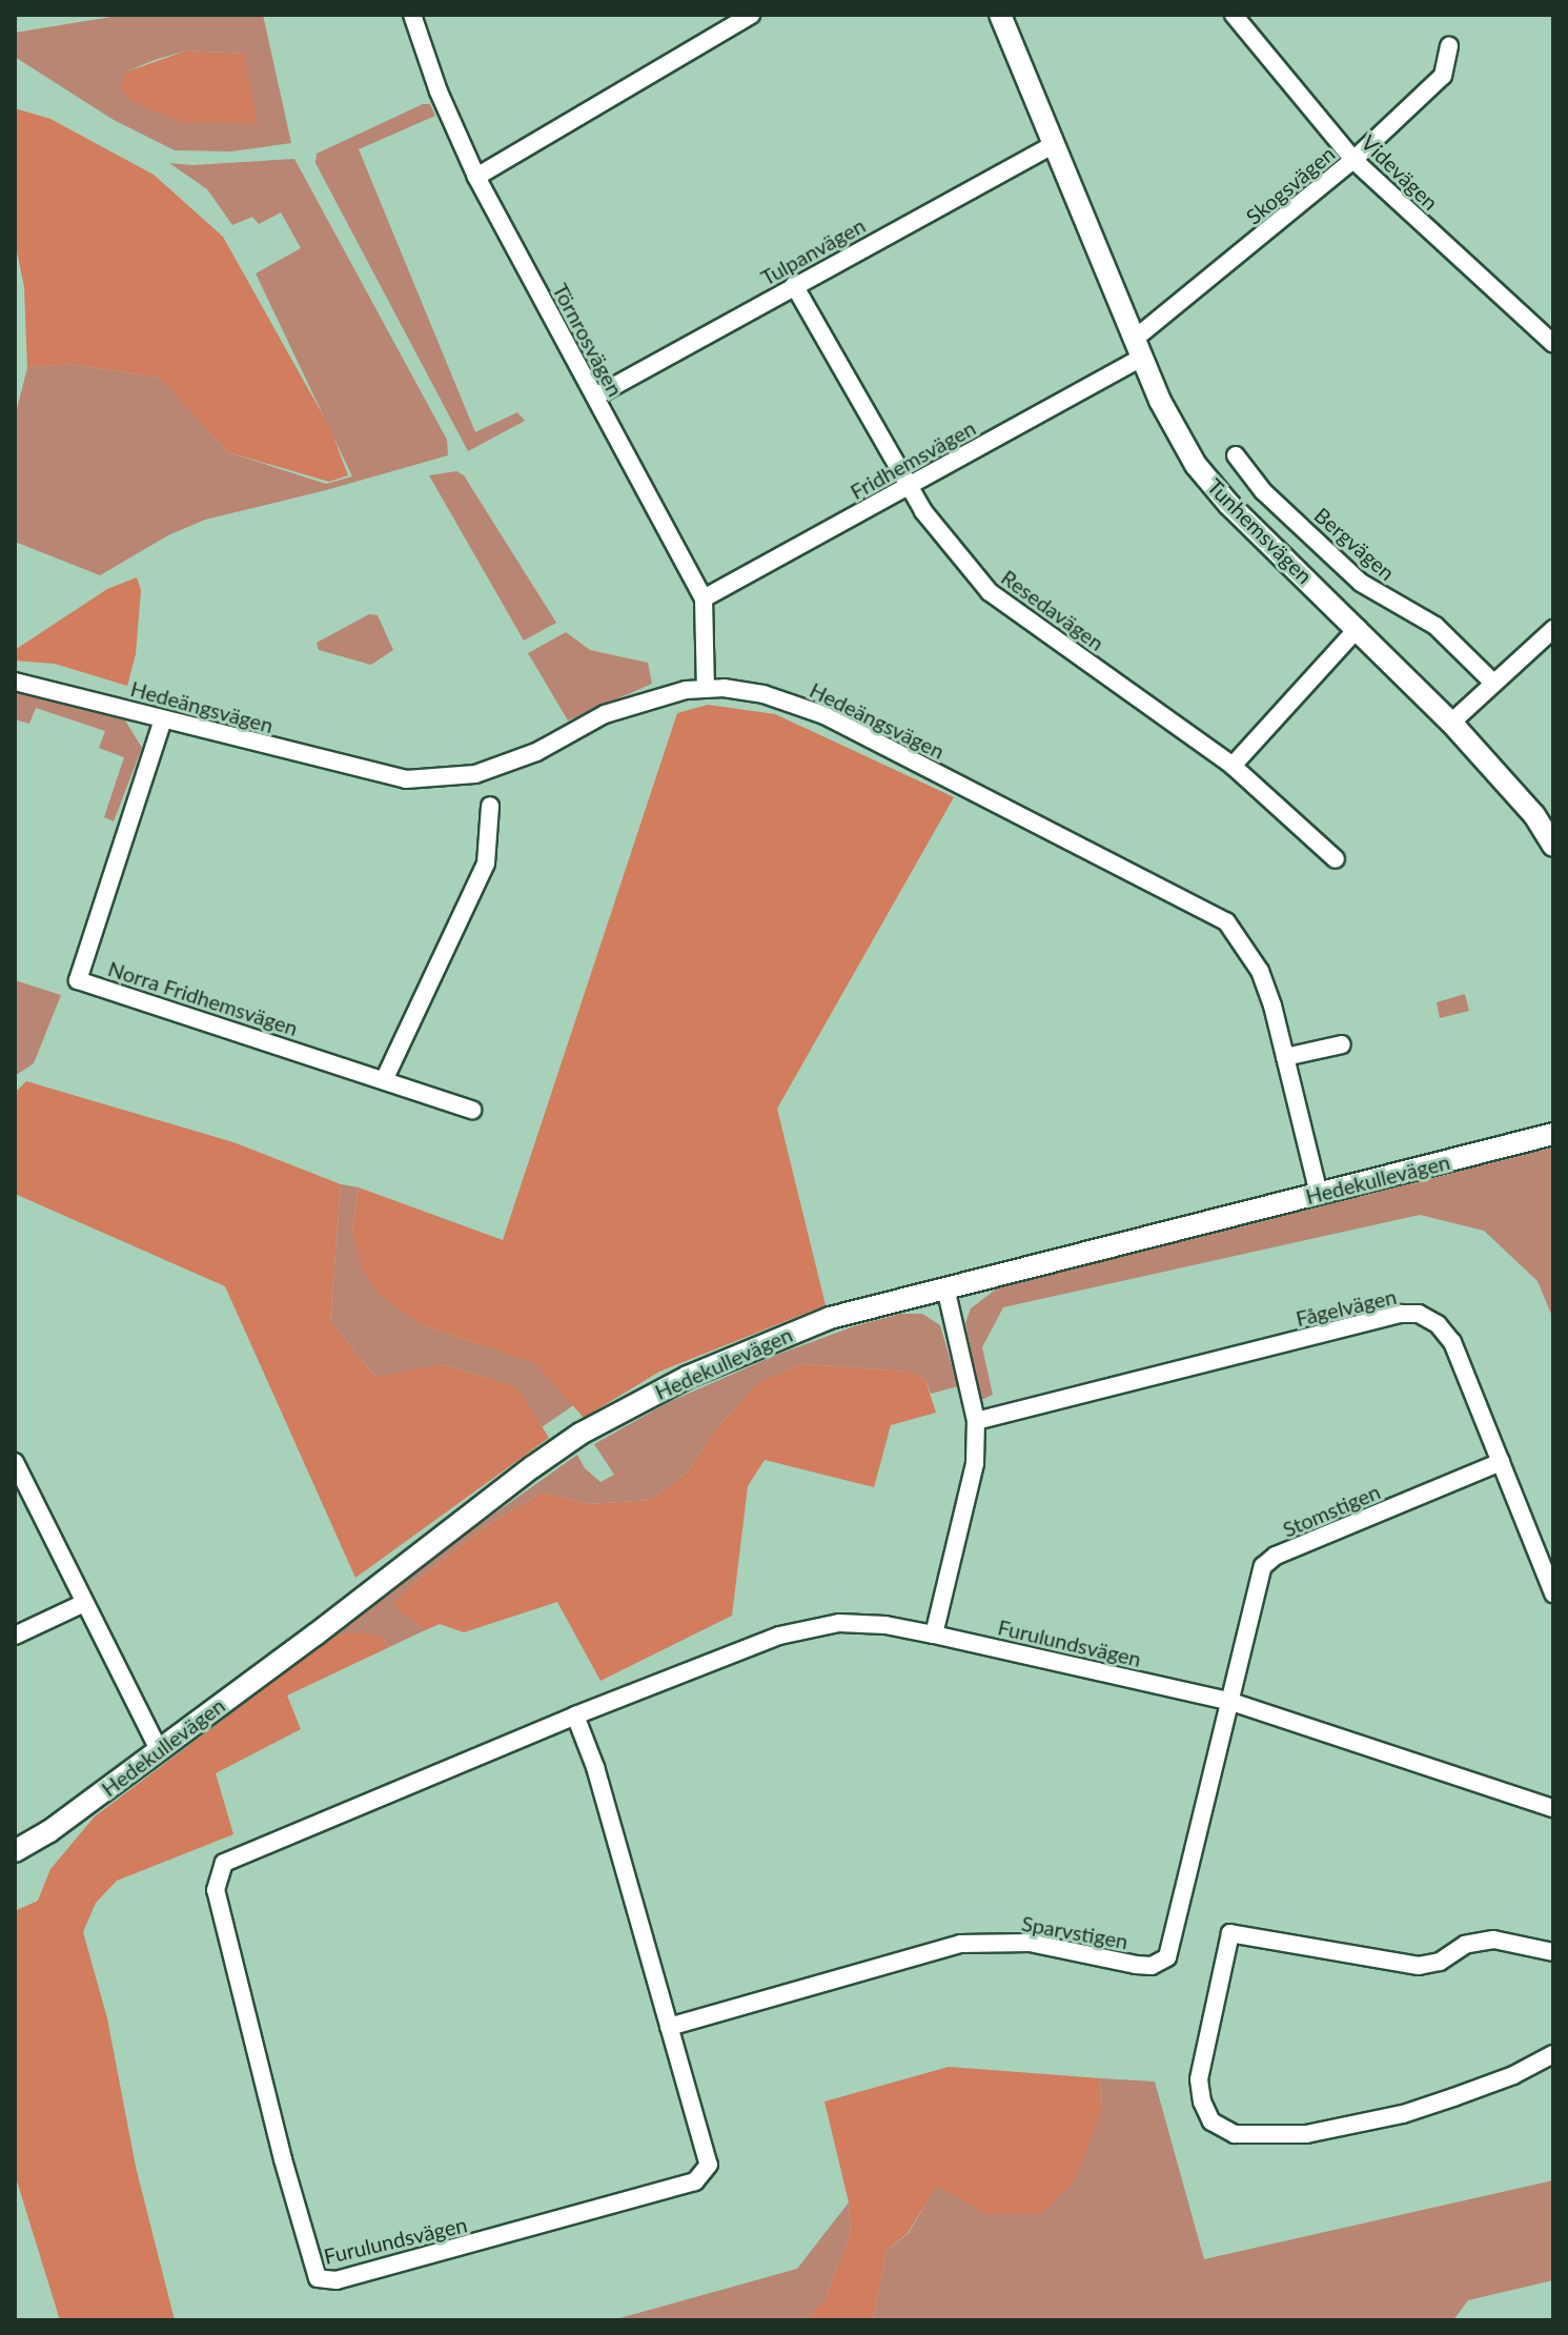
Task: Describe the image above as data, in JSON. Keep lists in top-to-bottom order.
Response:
{
  "streets": {
    "street": [
      "Videvägen",
      "Skogsvägen",
      "Tulpanvägen",
      "Törnrosvägen",
      "Fridhemsvägen",
      "Tunhemsvägen",
      "Bergvägen",
      "Resedavägen",
      "Hedeängsvägen",
      "Norra Fridhemsvägen",
      "Hedekullevägen",
      "Fågelvägen",
      "Stomstigen",
      "Furulundsvägen",
      "Sparvstigen"
    ]
  },
  "crossings": [
    ["Videvägen", "Skogsvägen"],
    ["Skogsvägen", "Fridhemsvägen"],
    ["Skogsvägen", "Tunhemsvägen"],
    ["Tulpanvägen", "Törnrosvägen"],
    ["Tulpanvägen", "Tunhemsvägen"],
    ["Tulpanvägen", "Resedavägen"],
    ["Törnrosvägen", "Fridhemsvägen"],
    ["Törnrosvägen", "Hedeängsvägen"],
    ["Fridhemsvägen", "Tunhemsvägen"],
    ["Fridhemsvägen", "Resedavägen"],
    ["Hedeängsvägen", "Norra Fridhemsvägen"],
    ["Hedeängsvägen", "Hedekullevägen"],
    ["Fågelvägen", "Stomstigen"],
    ["Stomstigen", "Furulundsvägen"],
    ["Stomstigen", "Sparvstigen"],
    ["Furulundsvägen", "Sparvstigen"]
  ]
}
